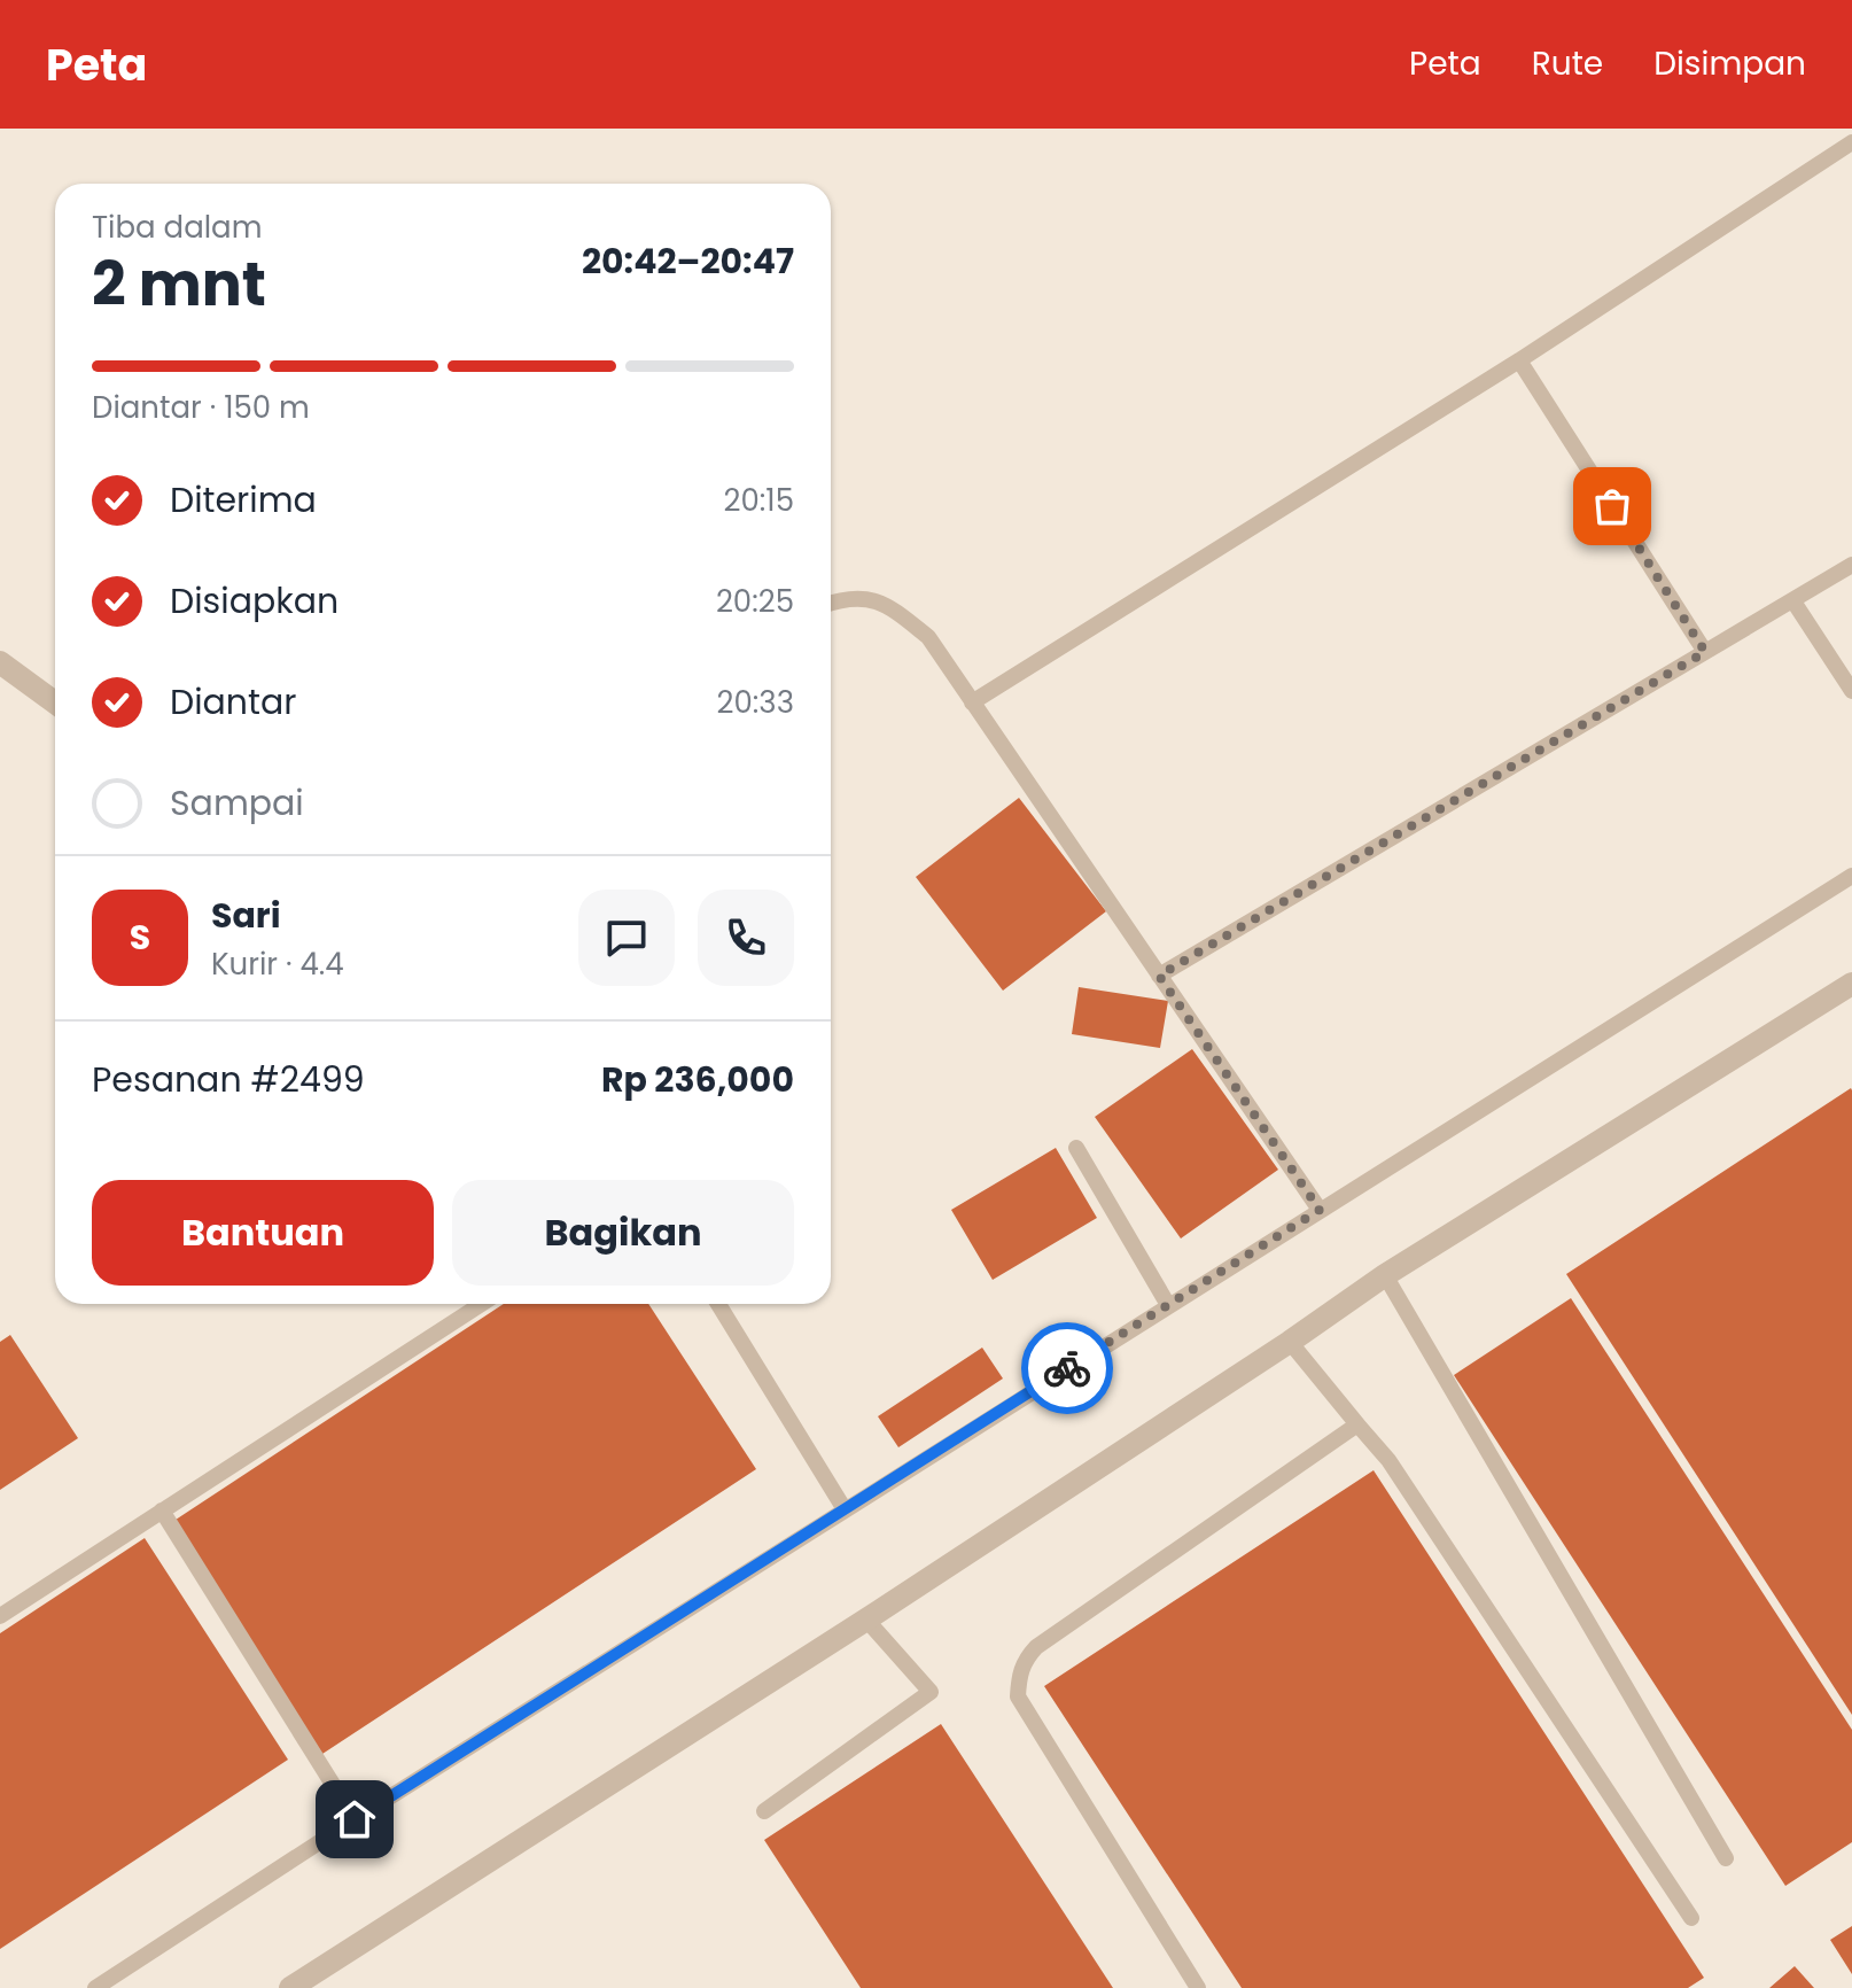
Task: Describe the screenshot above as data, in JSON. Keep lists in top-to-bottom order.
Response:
{
  "page": {
    "header": "Peta",
    "nav": ["Peta", "Rute", "Disimpan"],
    "heading": ["2 mnt", "Tiba dalam", "20:42–20:47"],
    "panel": [
      "Sari",
      "Kurir · 4.4",
      "Pesanan #2499",
      "Rp 236,000"
    ],
    "bar": "Diantar · 150 m",
    "list": [
      ["Diterima", "20:15"],
      ["Disiapkan", "20:25"],
      ["Diantar", "20:33"],
      "Sampai"
    ],
    "round": "S",
    "buttons": ["Bantuan", "Bagikan"]
  }
}
